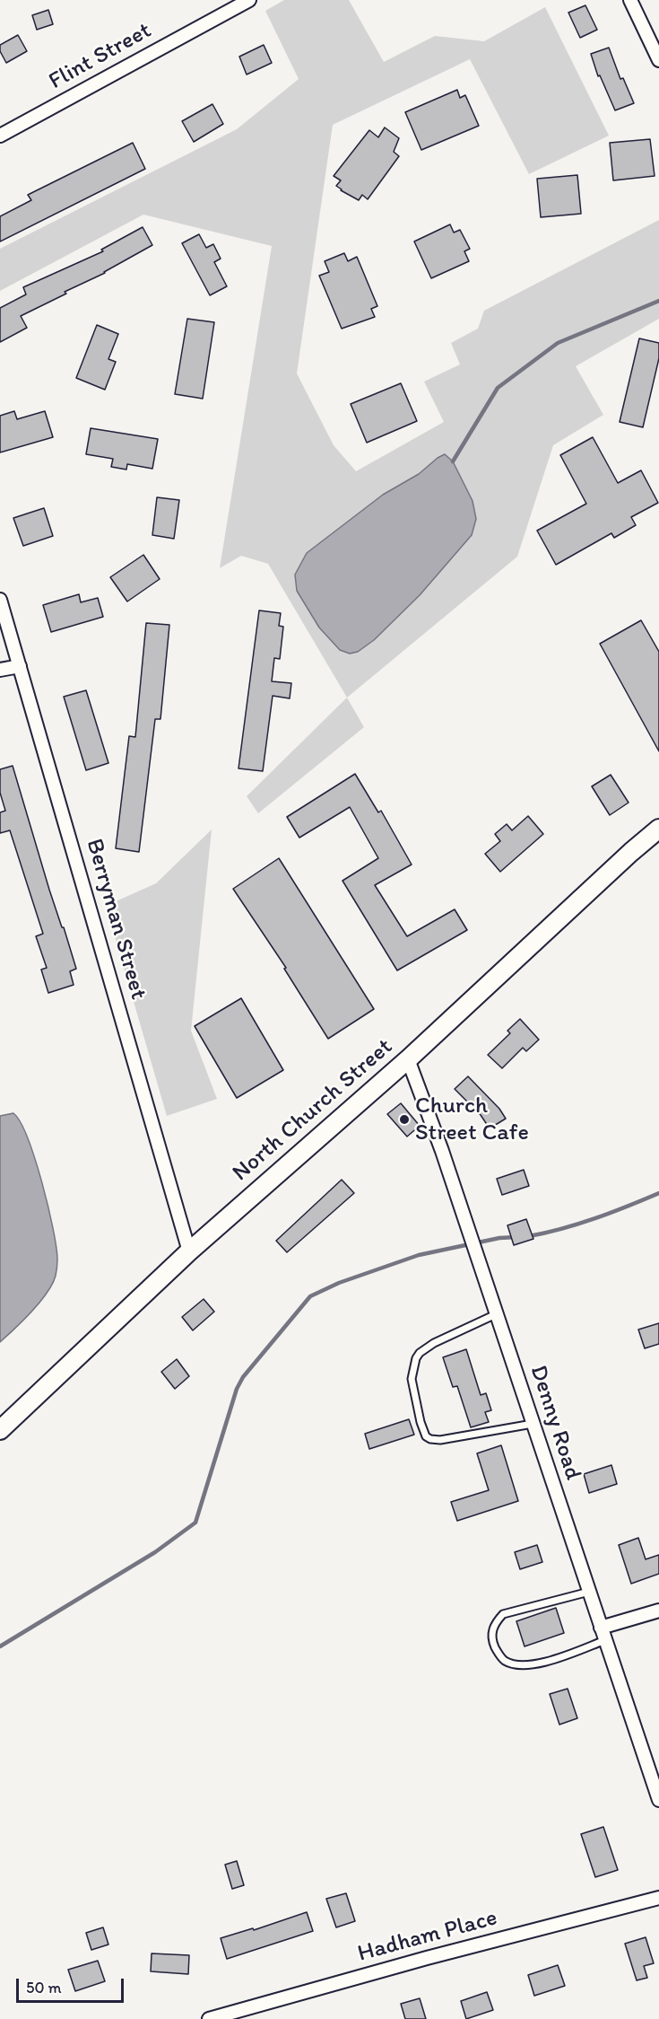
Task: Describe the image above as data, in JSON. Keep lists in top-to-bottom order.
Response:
{
  "streets": {
    "main road": ["North Church Street"],
    "street": [
      "Flint Street",
      "Berryman Street",
      "Denny Road",
      "Hadham Place"
    ]
  },
  "crossings": [
    ["Berryman Street", "North Church Street"],
    ["North Church Street", "Denny Road"]
  ],
  "places": ["Church Street Cafe"],
  "scale_bar": "50 m"
}
